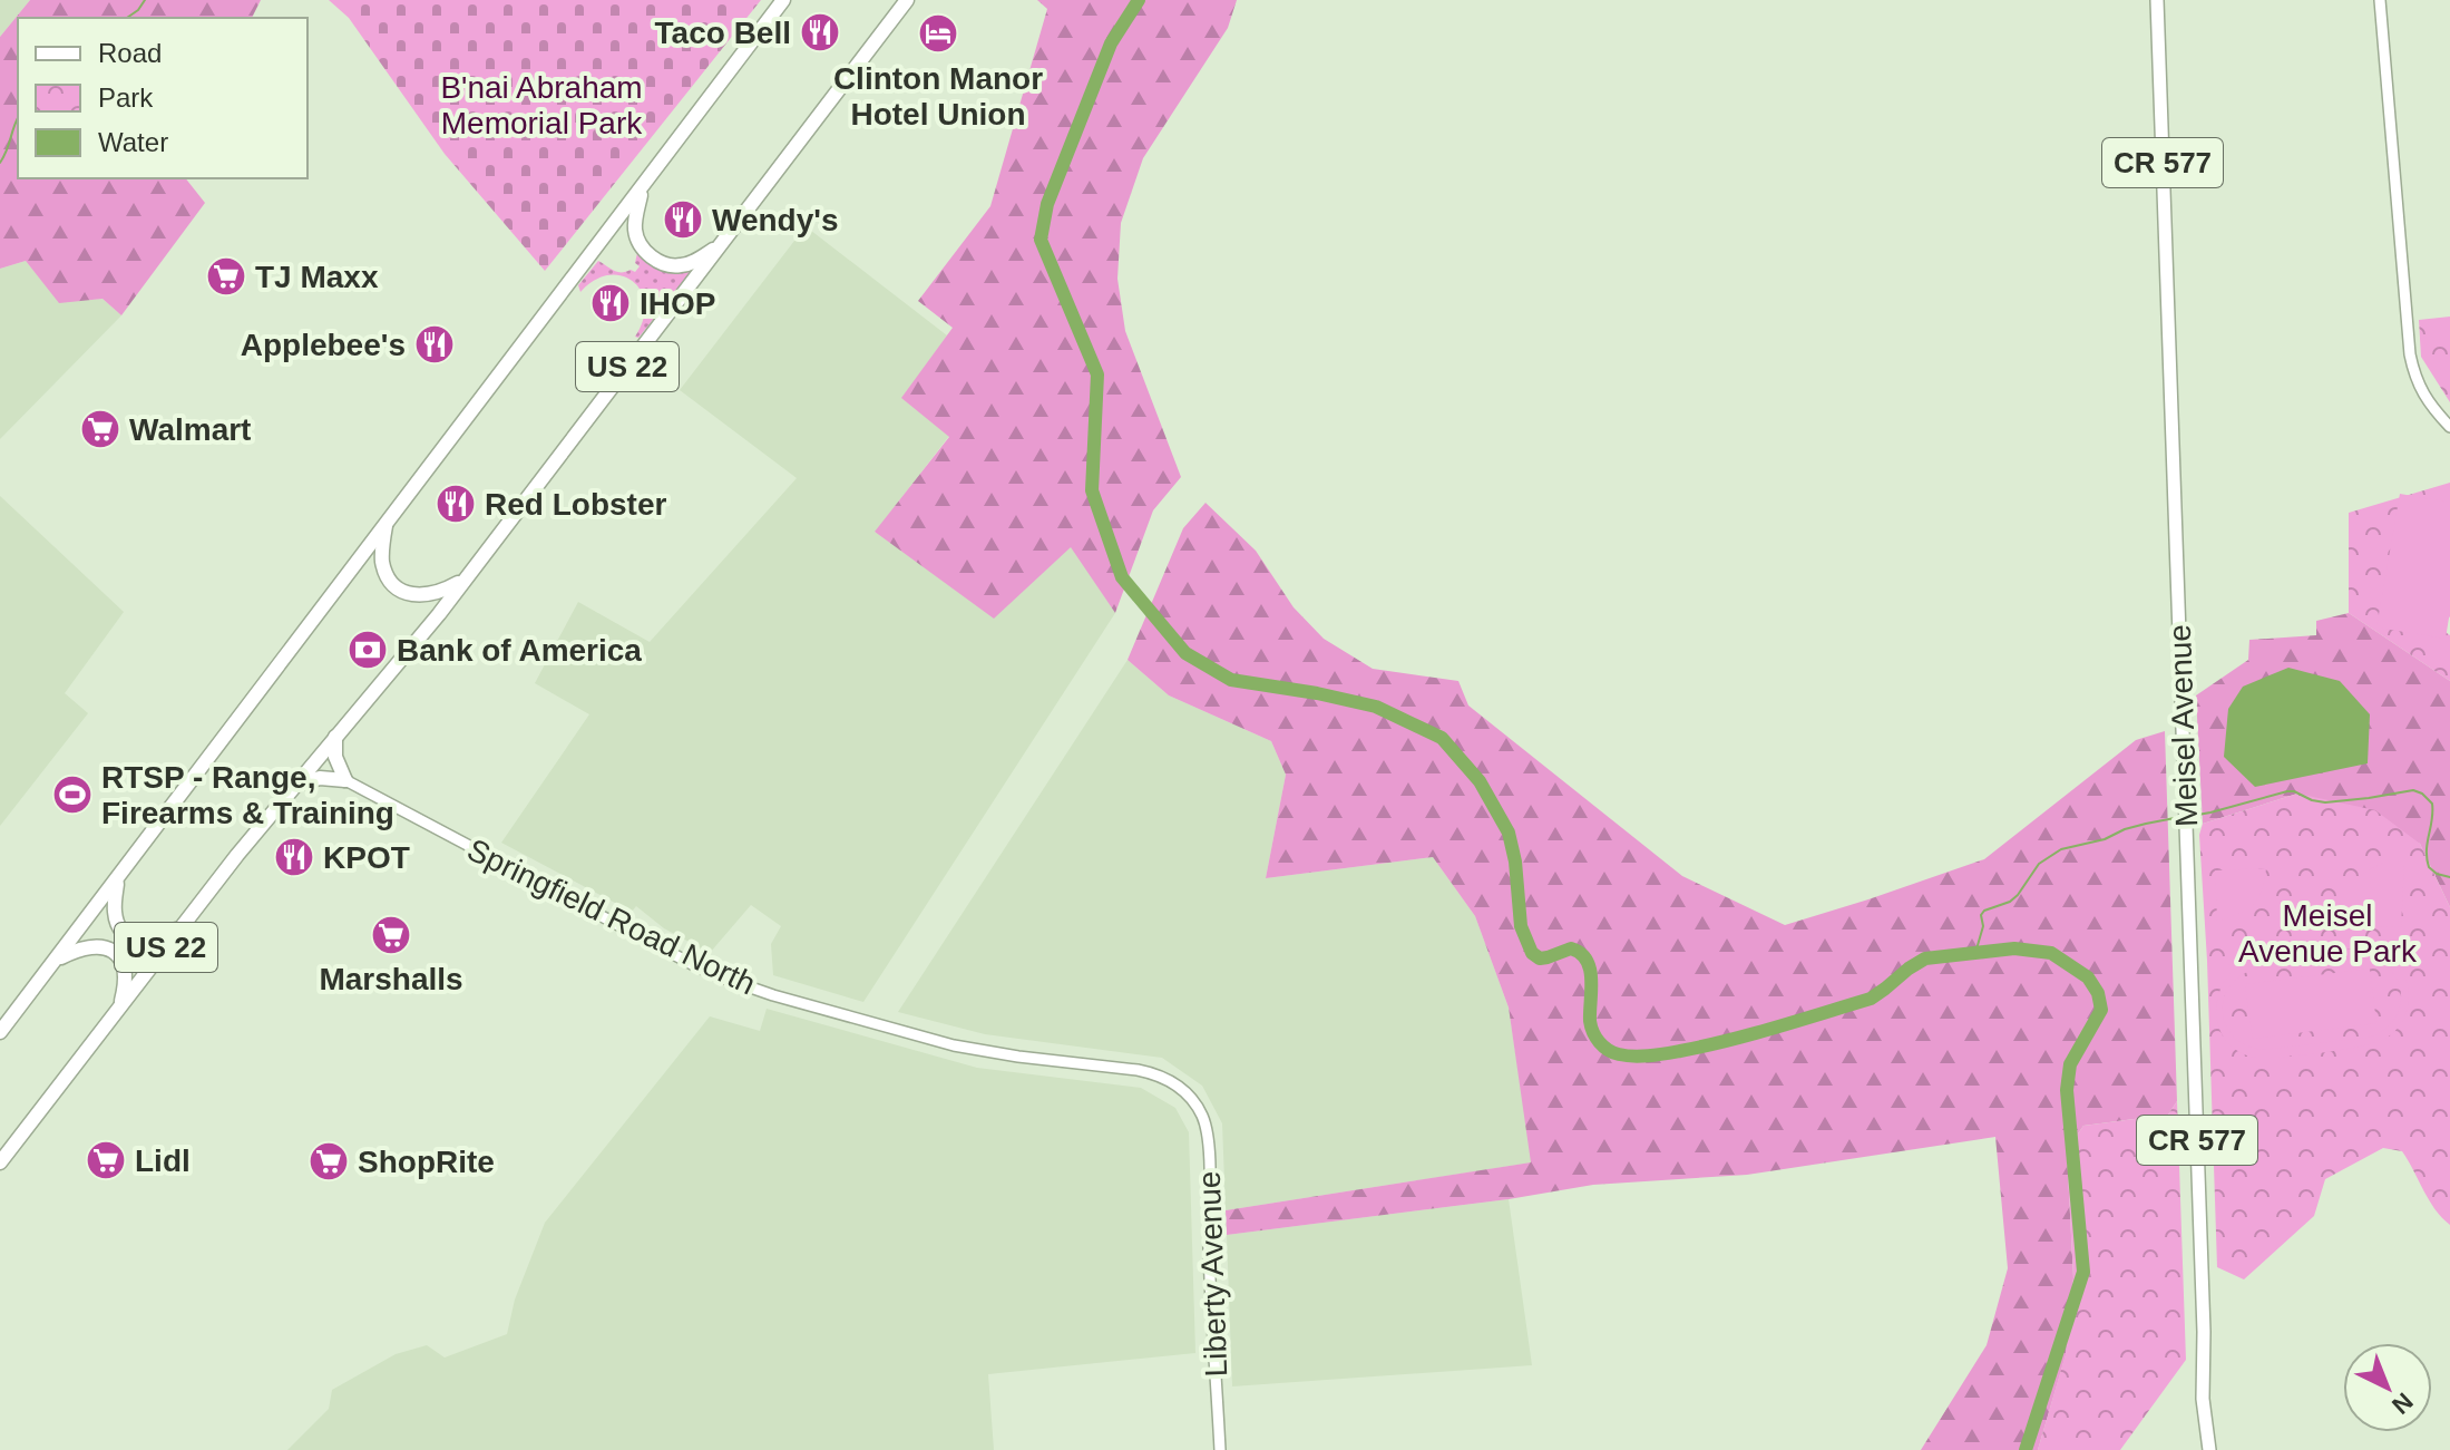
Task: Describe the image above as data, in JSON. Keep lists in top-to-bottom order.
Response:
{
  "streets": {
    "highway": ["US 22"],
    "main road": ["CR 577", "Meisel Avenue"],
    "street": ["Springfield Road North", "Liberty Avenue"]
  },
  "crossings": [
    ["Springfield Road North", "Liberty Avenue"]
  ],
  "parks": ["B'nai Abraham Memorial Park", "Meisel Avenue Park"],
  "places": {
    "restaurant": [
      "Taco Bell",
      "Wendy's",
      "IHOP",
      "Applebee's",
      "Red Lobster",
      "KPOT"
    ],
    "hotel": ["Clinton Manor Hotel Union"],
    "supermarket": [
      "TJ Maxx",
      "Walmart",
      "Marshalls",
      "Lidl",
      "ShopRite"
    ],
    "bank": ["Bank of America"],
    "sports": ["RTSP - Range, Firearms & Training"]
  },
  "legend": ["Road", "Park", "Water"],
  "north": "bottom right"
}
